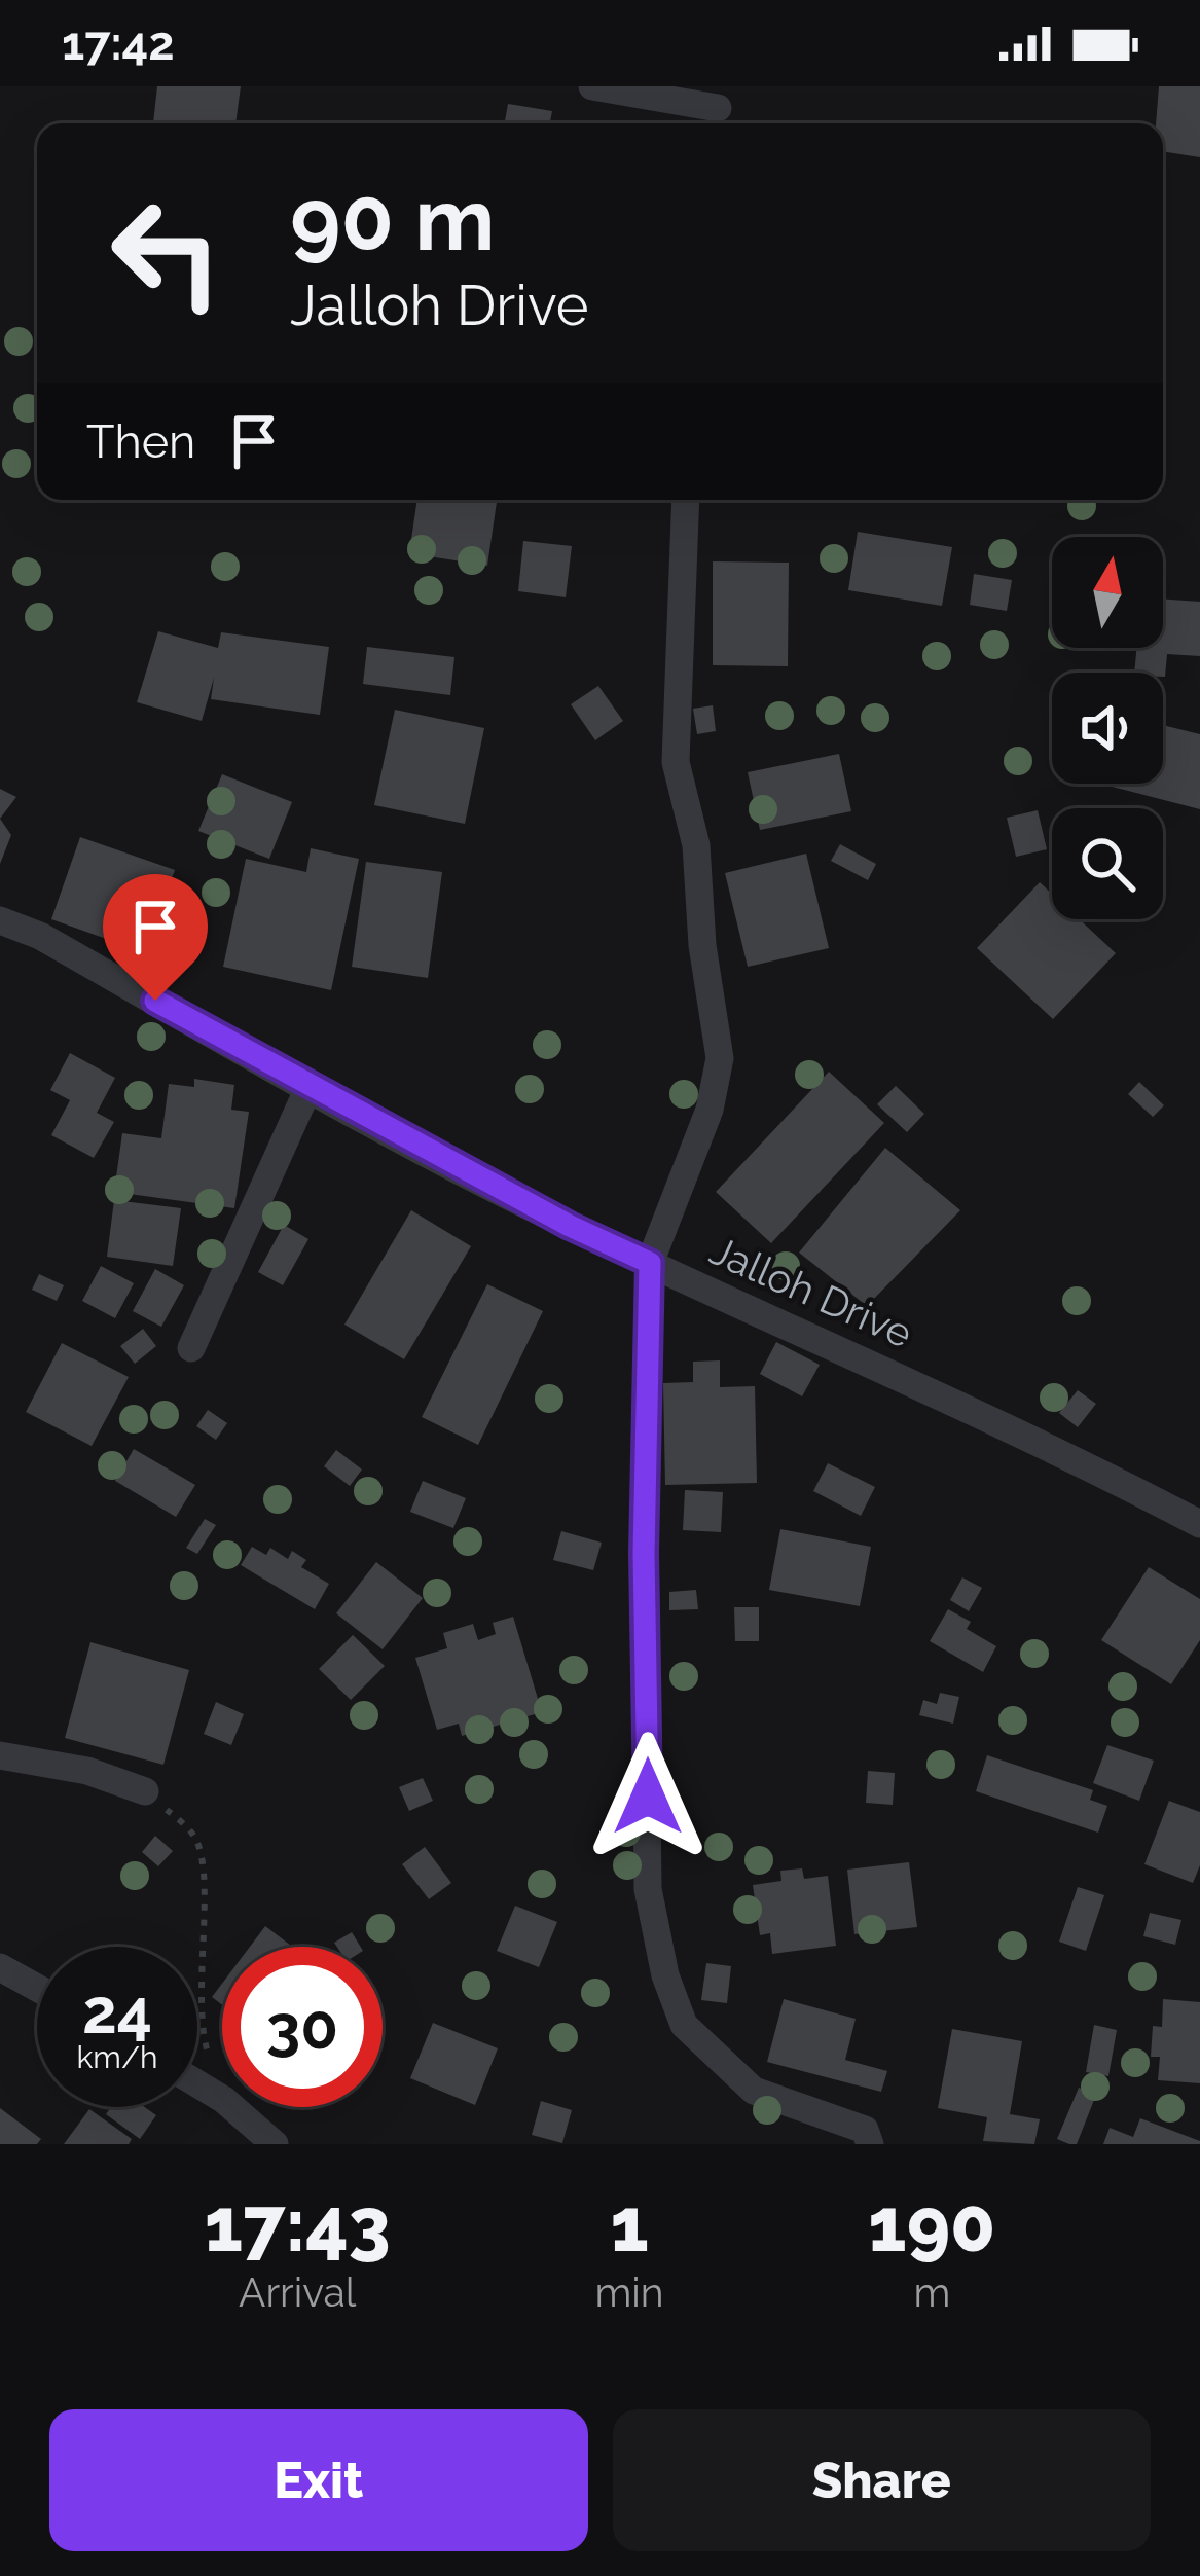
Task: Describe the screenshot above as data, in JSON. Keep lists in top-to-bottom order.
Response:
{
  "streets": {
    "street": ["Jalloh Drive"]
  },
  "north": "top",
  "page": {
    "status": "17:42",
    "turn": ["90 m", "Jalloh Drive"],
    "then": "Then",
    "speed": "24 km/h",
    "limit": "30",
    "eta": [
      "17:43",
      "Arrival",
      "1",
      "min",
      "190",
      "m"
    ],
    "buttons": ["Exit", "Share"]
  }
}
